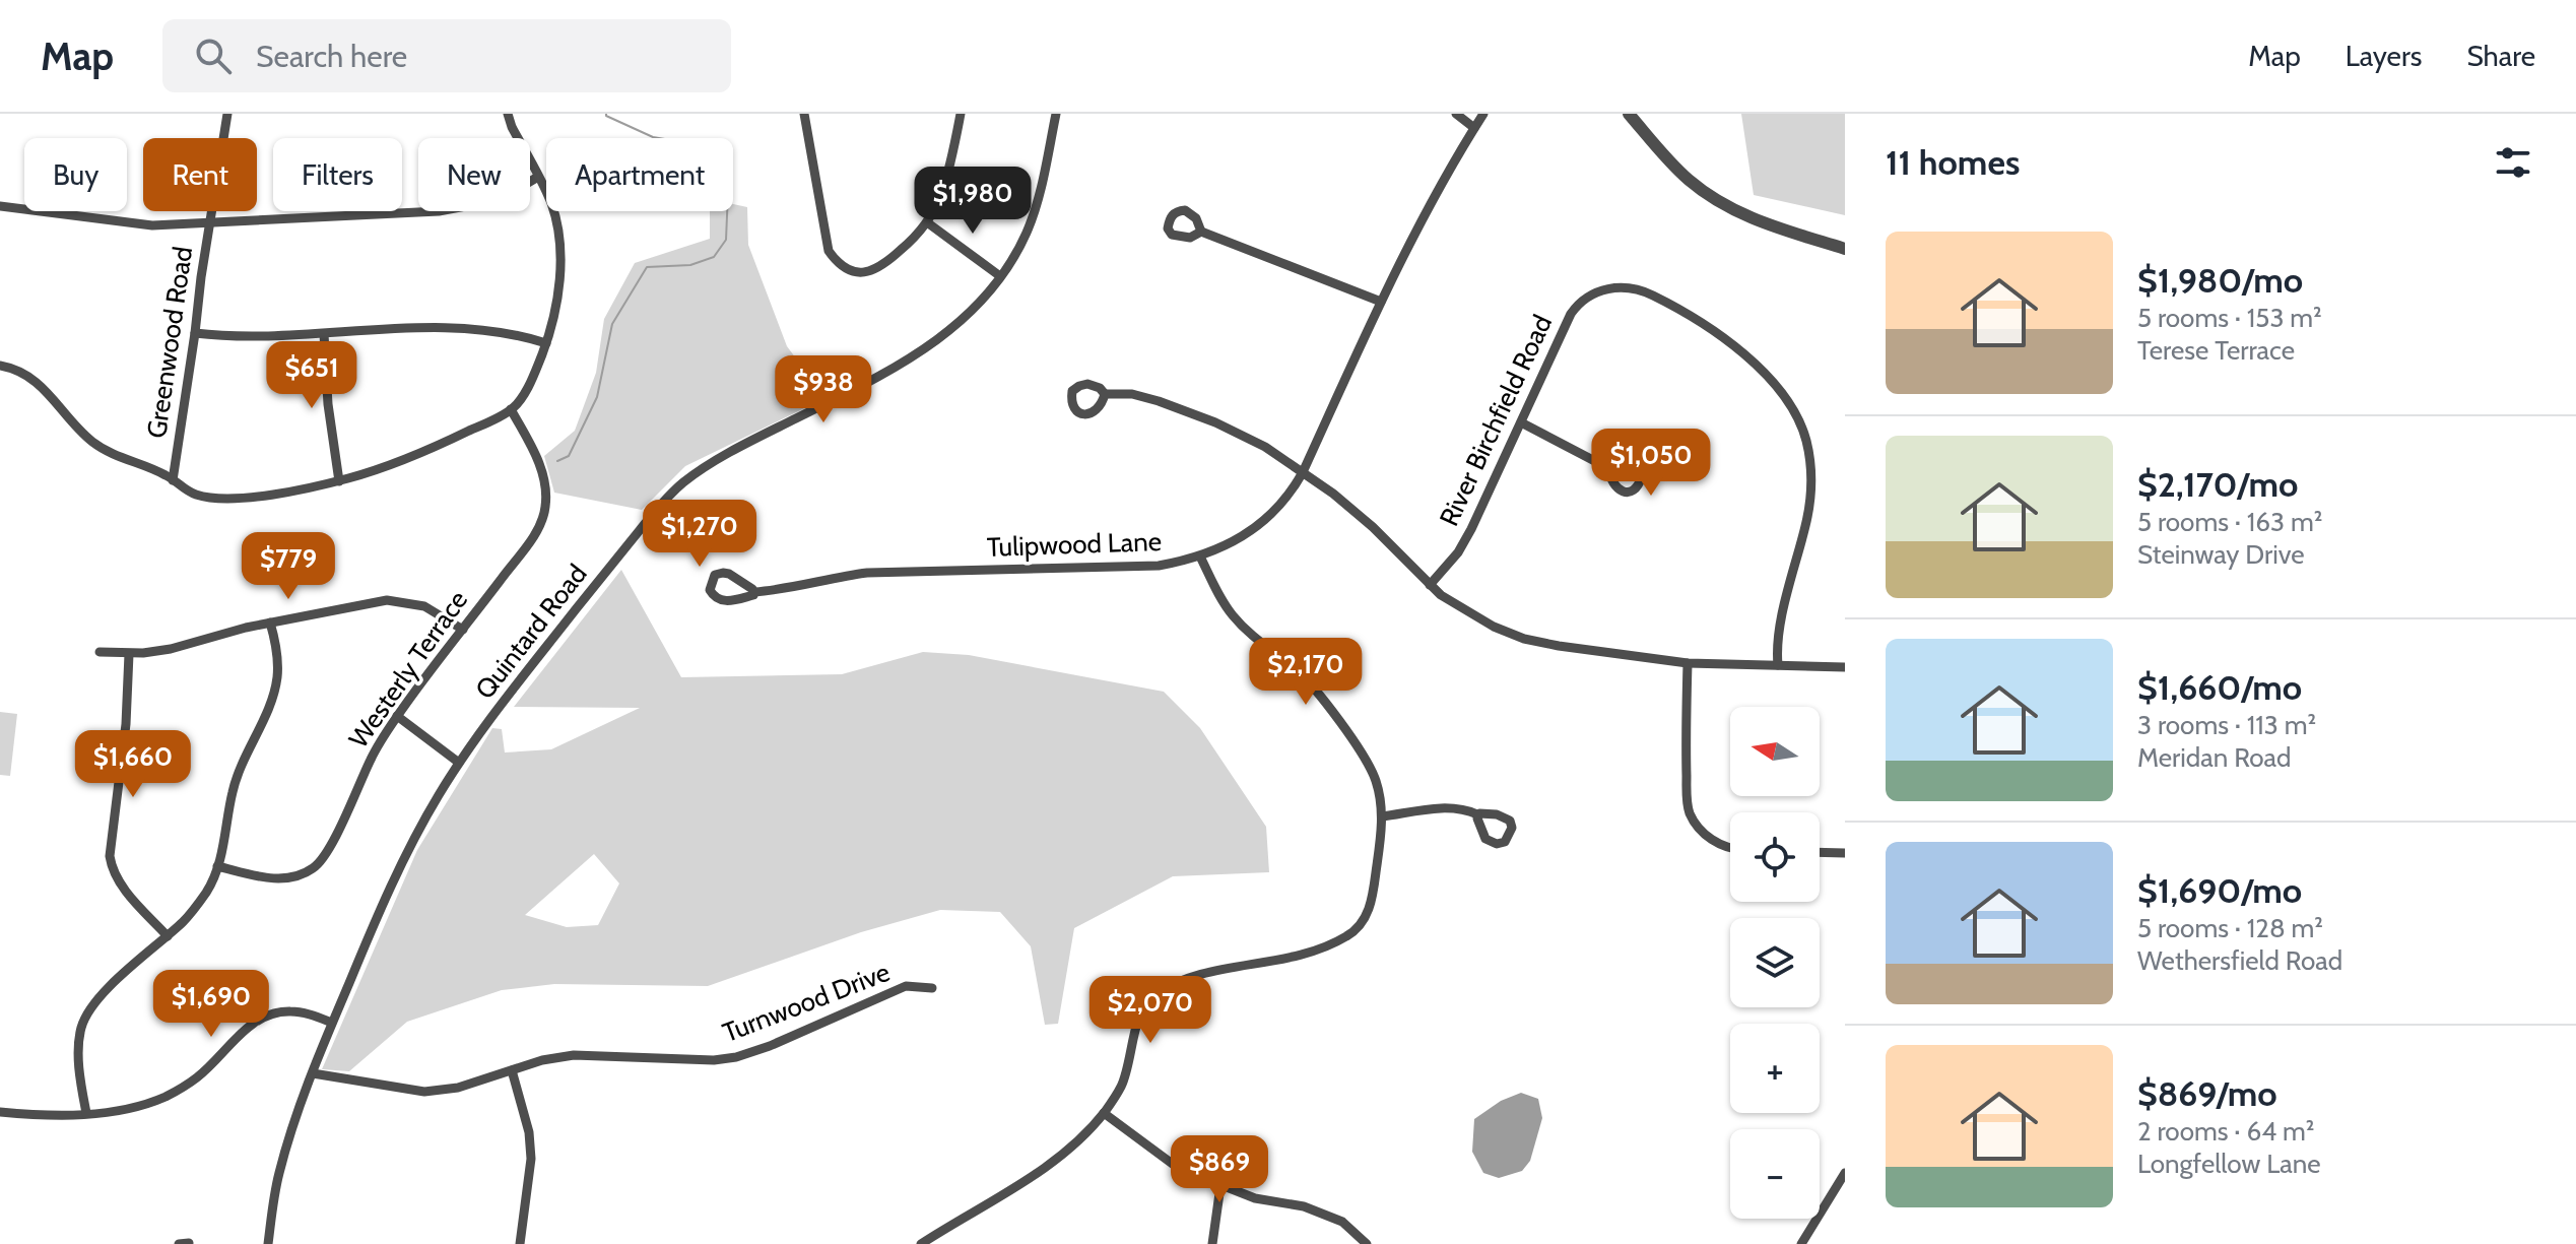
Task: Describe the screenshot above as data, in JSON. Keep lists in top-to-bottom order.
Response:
{
  "streets": {
    "street": [
      "Greenwood Road",
      "River Birchfield Road",
      "Tulipwood Lane",
      "Quintard Road",
      "Westerly Terrace",
      "Turnwood Drive"
    ]
  },
  "crossings": [
    ["Quintard Road", "Turnwood Drive"]
  ],
  "north": "left",
  "page": {
    "header": "Map",
    "search": "Search here",
    "nav": ["Map", "Layers", "Share"],
    "heading": "11 homes",
    "chip": [
      "Buy",
      "Rent",
      "Filters",
      "New",
      "Apartment"
    ],
    "price": [
      "$1,980",
      "$651",
      "$938",
      "$1,050",
      "$1,270",
      "$779",
      "$2,170",
      "$1,660",
      "$1,690",
      "$2,070",
      "$869"
    ],
    "list": [
      {
        "name": "$1,980/mo",
        "note": "5 rooms · 153 m² · Terese Terrace"
      },
      {
        "name": "$2,170/mo",
        "note": "5 rooms · 163 m² · Steinway Drive"
      },
      {
        "name": "$1,660/mo",
        "note": "3 rooms · 113 m² · Meridan Road"
      },
      {
        "name": "$1,690/mo",
        "note": "5 rooms · 128 m² · Wethersfield Road"
      },
      {
        "name": "$869/mo",
        "note": "2 rooms · 64 m² · Longfellow Lane"
      }
    ],
    "map_buttons": ["+", "−"]
  }
}
